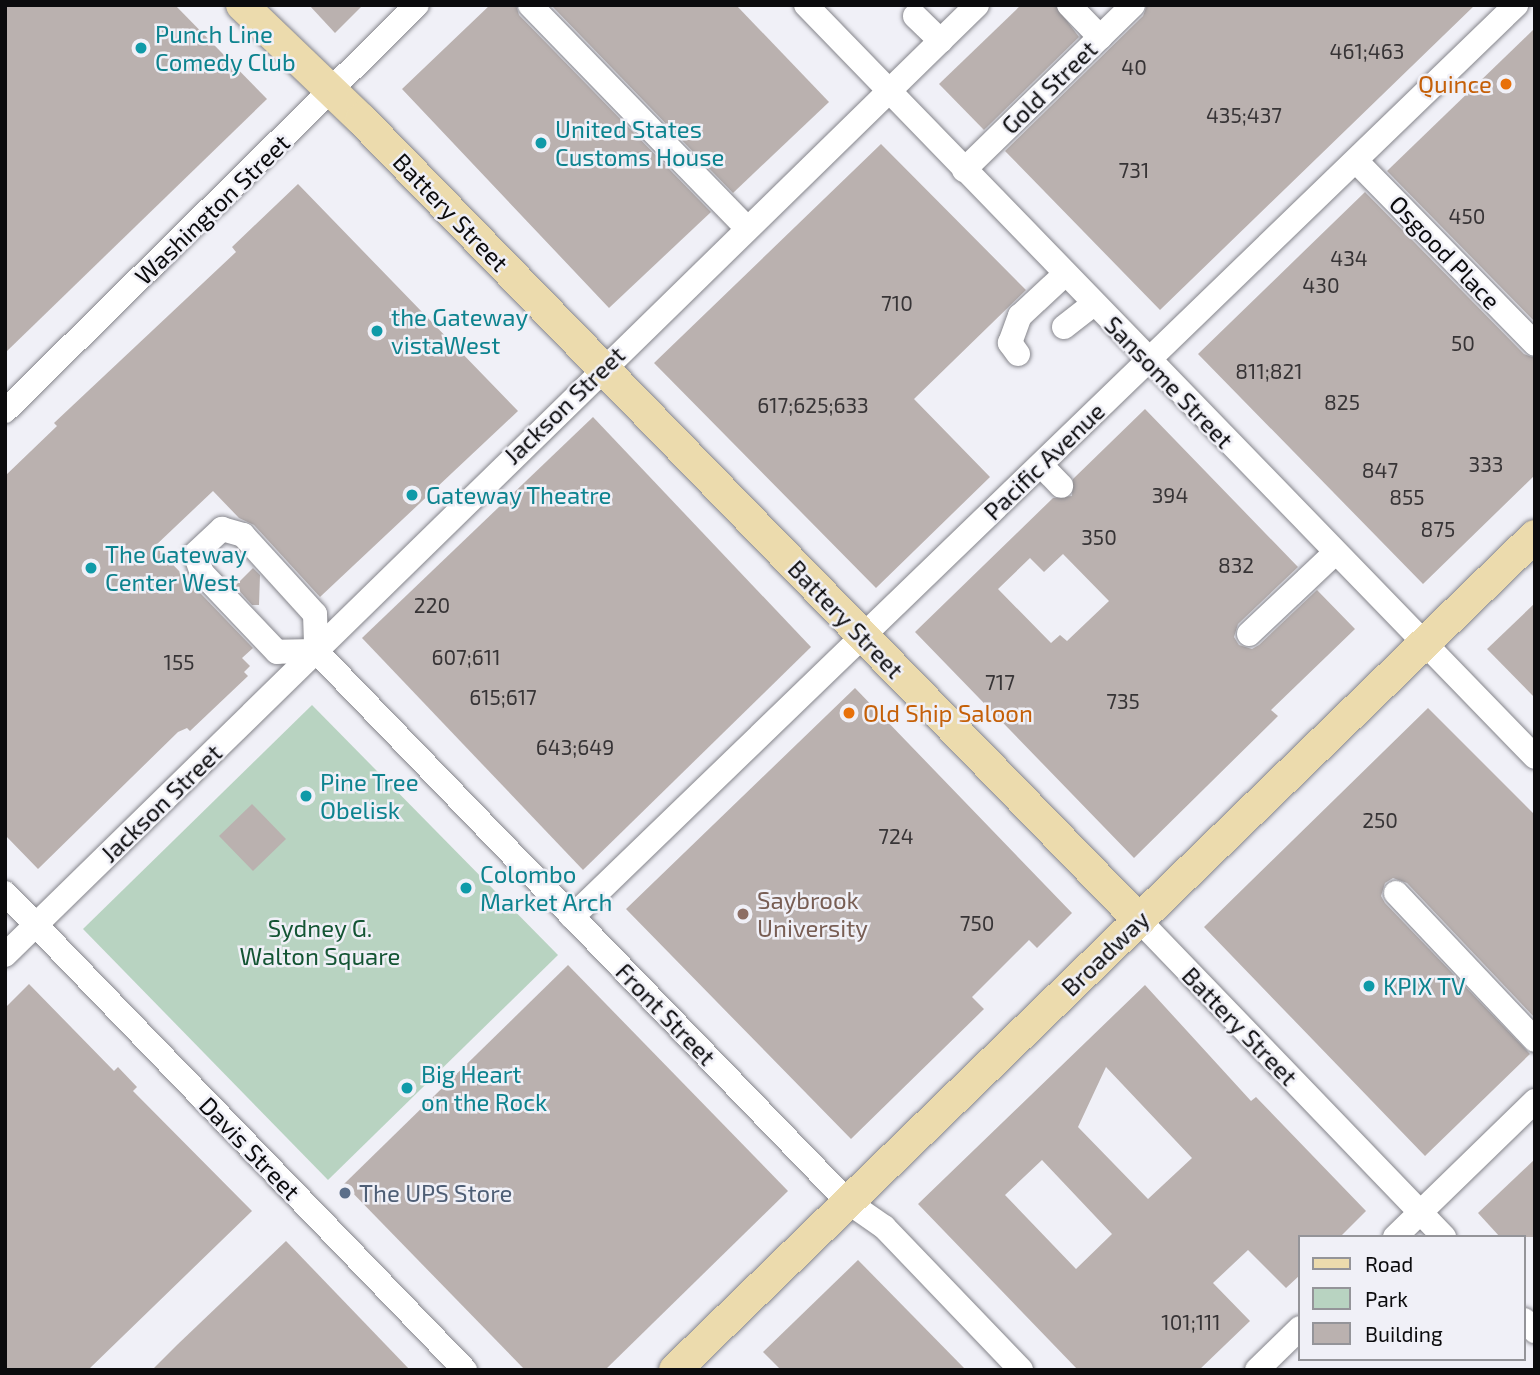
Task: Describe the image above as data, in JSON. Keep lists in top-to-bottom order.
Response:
{
  "streets": {
    "main road": ["Battery Street", "Broadway"],
    "street": [
      "Gold Street",
      "Washington Street",
      "Osgood Place",
      "Sansome Street",
      "Jackson Street",
      "Pacific Avenue",
      "Front Street",
      "Davis Street"
    ]
  },
  "crossings": [
    ["Gold Street", "Sansome Street"],
    ["Washington Street", "Battery Street"],
    ["Battery Street", "Jackson Street"],
    ["Battery Street", "Pacific Avenue"],
    ["Battery Street", "Broadway"],
    ["Osgood Place", "Pacific Avenue"],
    ["Sansome Street", "Jackson Street"],
    ["Sansome Street", "Pacific Avenue"],
    ["Sansome Street", "Broadway"],
    ["Jackson Street", "Front Street"],
    ["Jackson Street", "Davis Street"],
    ["Pacific Avenue", "Front Street"],
    ["Broadway", "Front Street"]
  ],
  "parks": ["Sydney G. Walton Square"],
  "places": [
    "Punch Line Comedy Club",
    "Quince",
    "United States Customs House",
    "the Gateway vistaWest",
    "Gateway Theatre",
    "The Gateway Center West",
    "Old Ship Saloon",
    "Pine Tree Obelisk",
    "Colombo Market Arch",
    "Saybrook University",
    "KPIX TV",
    "Big Heart on the Rock",
    "The UPS Store"
  ],
  "house_numbers": [
    "461;463",
    "40",
    "435;437",
    "731",
    "450",
    "434",
    "430",
    "710",
    "50",
    "811;821",
    "825",
    "617;625;633",
    "333",
    "847",
    "394",
    "855",
    "875",
    "350",
    "832",
    "220",
    "607;611",
    "155",
    "717",
    "615;617",
    "735",
    "643;649",
    "250",
    "724",
    "750",
    "101;111"
  ],
  "legend": ["Road", "Park", "Building"]
}
